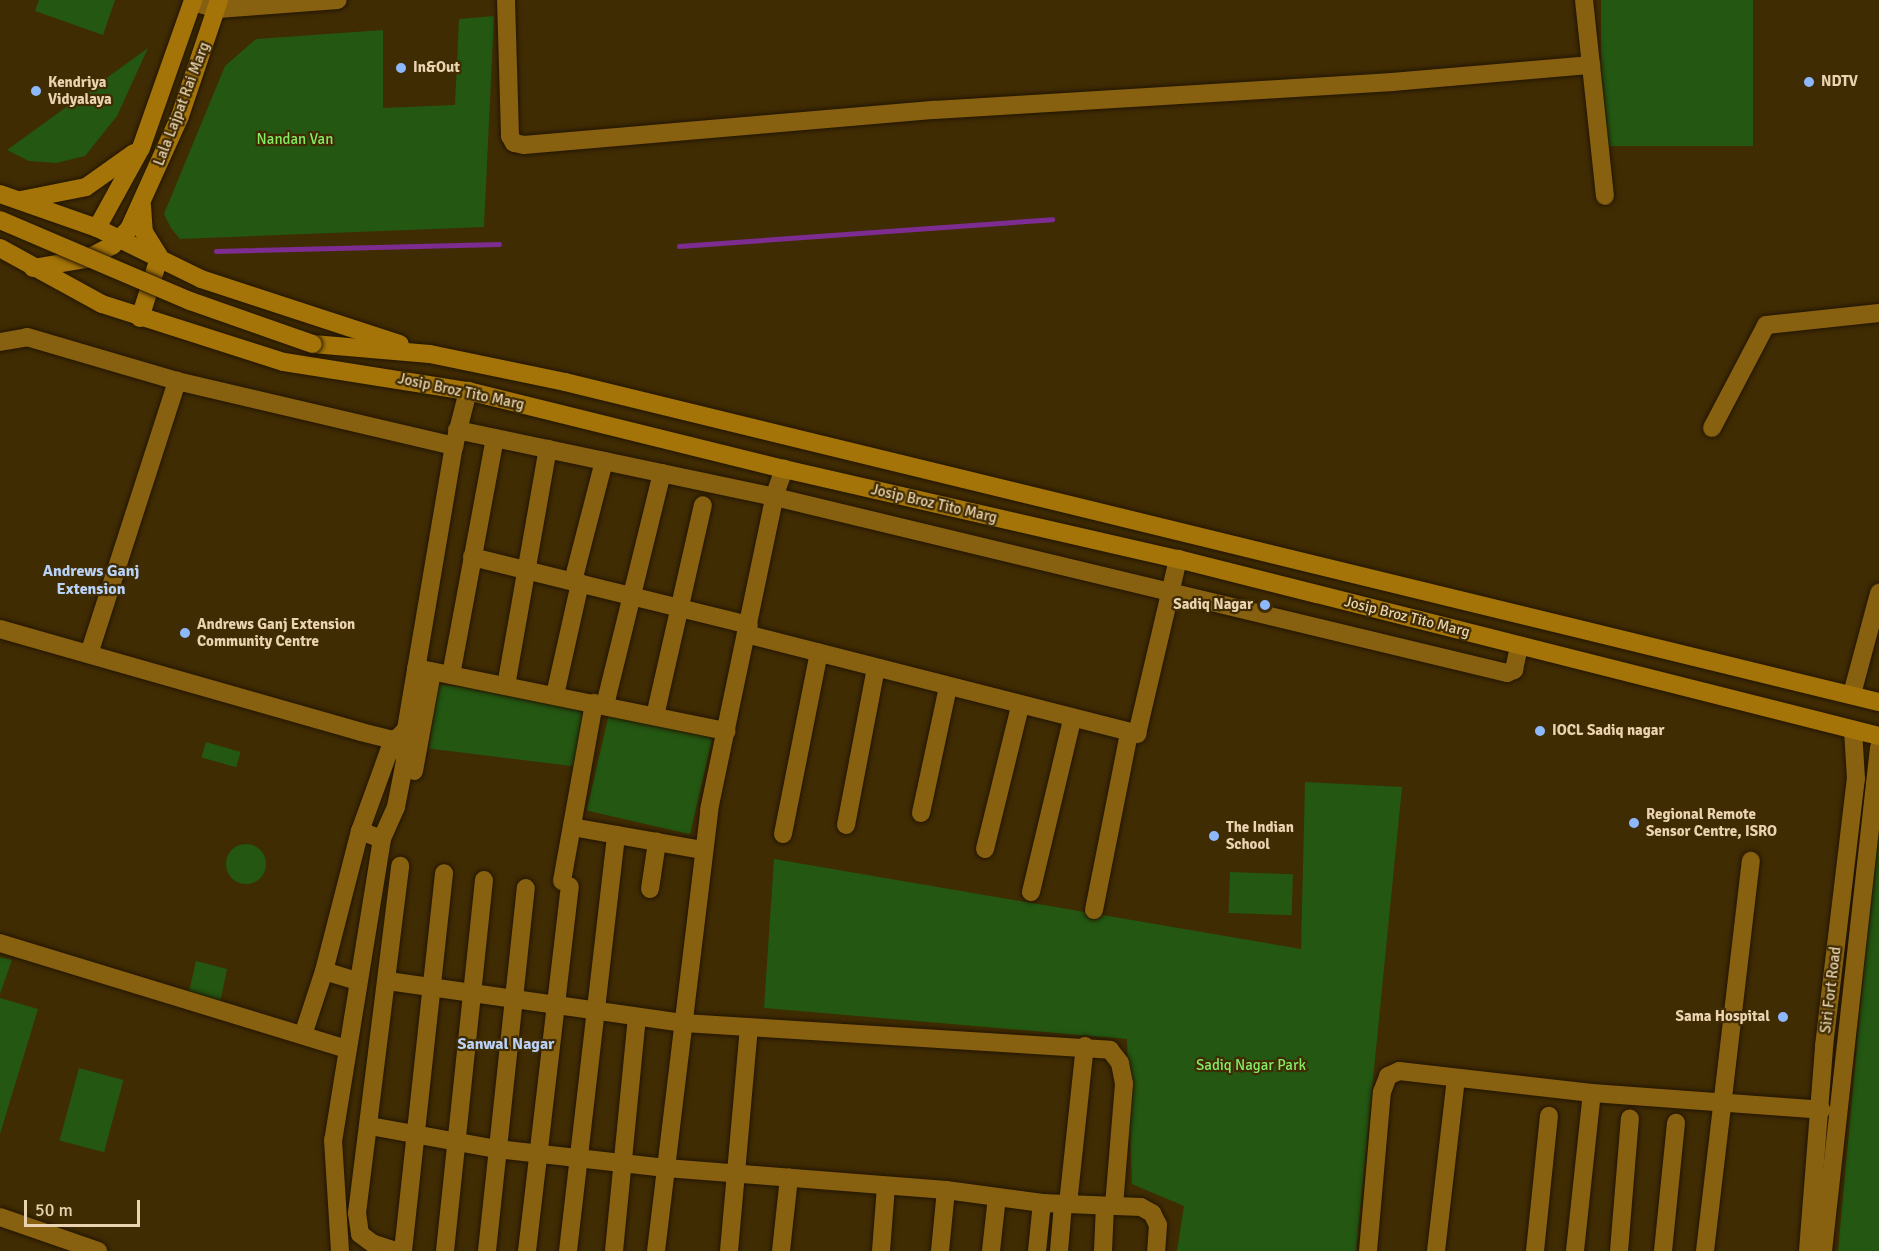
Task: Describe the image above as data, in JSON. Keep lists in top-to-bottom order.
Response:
{
  "streets": {
    "main road": ["Lala Lajpat Rai Marg", "Josip Broz Tito Marg"],
    "street": ["Siri Fort Road"]
  },
  "crossings": [
    ["Josip Broz Tito Marg", "Siri Fort Road"]
  ],
  "districts": ["Andrews Ganj Extension", "Sanwal Nagar"],
  "parks": ["Nandan Van", "Sadiq Nagar Park"],
  "places": [
    "In&Out",
    "NDTV",
    "Kendriya Vidyalaya",
    "Sadiq Nagar",
    "Andrews Ganj Extension Community Centre",
    "IOCL Sadiq nagar",
    "Regional Remote Sensor Centre, ISRO",
    "The Indian School",
    "Sama Hospital"
  ],
  "scale_bar": "50 m"
}
